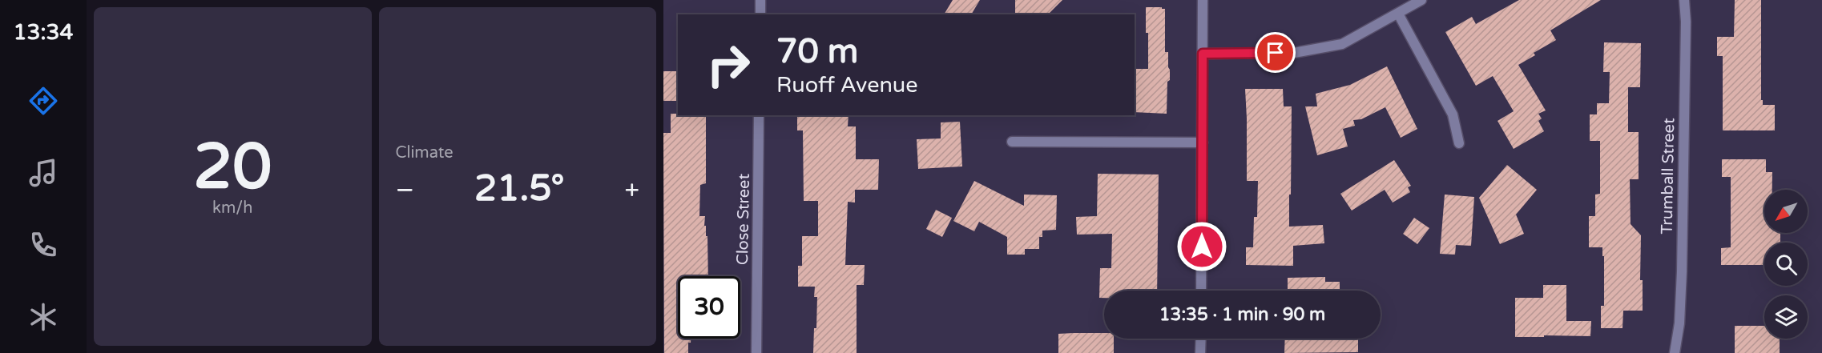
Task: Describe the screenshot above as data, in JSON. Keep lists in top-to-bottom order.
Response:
{
  "streets": {
    "street": ["Trumball Street", "Close Street"]
  },
  "north": "bottom left",
  "page": {
    "tabs": "13:34",
    "tile": [
      ["20", "km/h"],
      "Climate"
    ],
    "turn": ["70 m", "Ruoff Avenue"],
    "heat": ["−", "21.5°", "+"],
    "limit": "30",
    "trip": "13:35 · 1 min · 90 m"
  }
}
